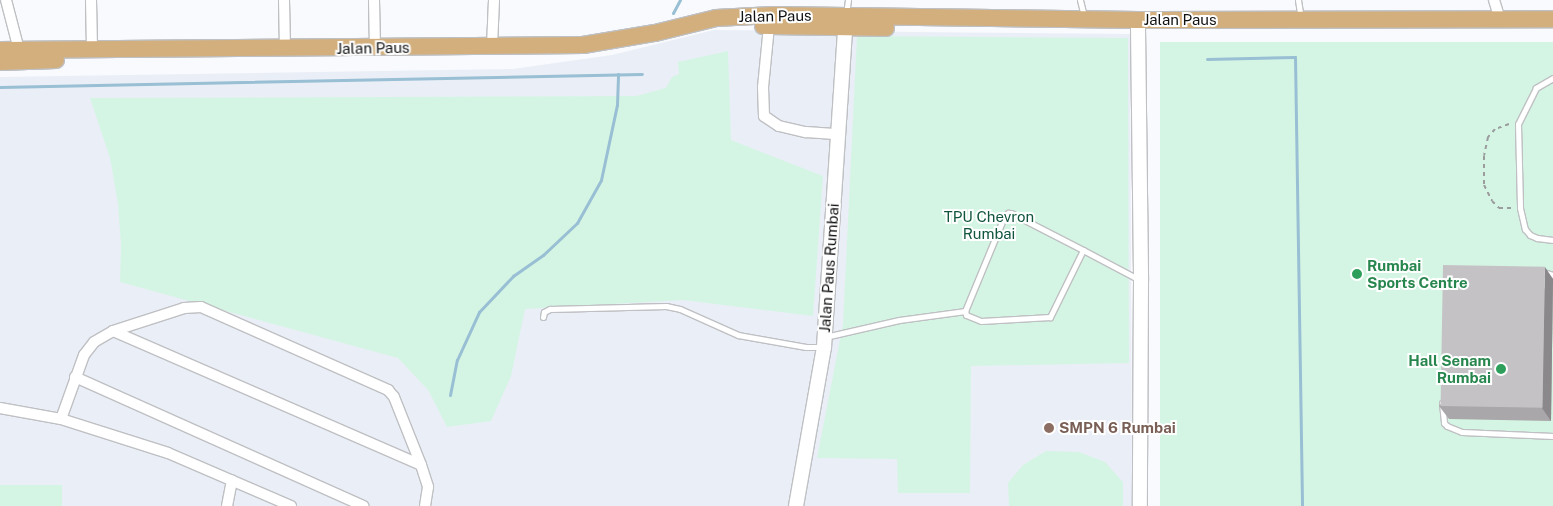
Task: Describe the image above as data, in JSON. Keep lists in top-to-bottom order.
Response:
{
  "streets": {
    "main road": ["Jalan Paus"],
    "street": ["Jalan Paus Rumbai"]
  },
  "crossings": [
    ["Jalan Paus", "Jalan Paus Rumbai"]
  ],
  "parks": ["TPU Chevron Rumbai"],
  "places": ["Rumbai Sports Centre", "Hall Senam Rumbai", "SMPN 6 Rumbai"]
}
